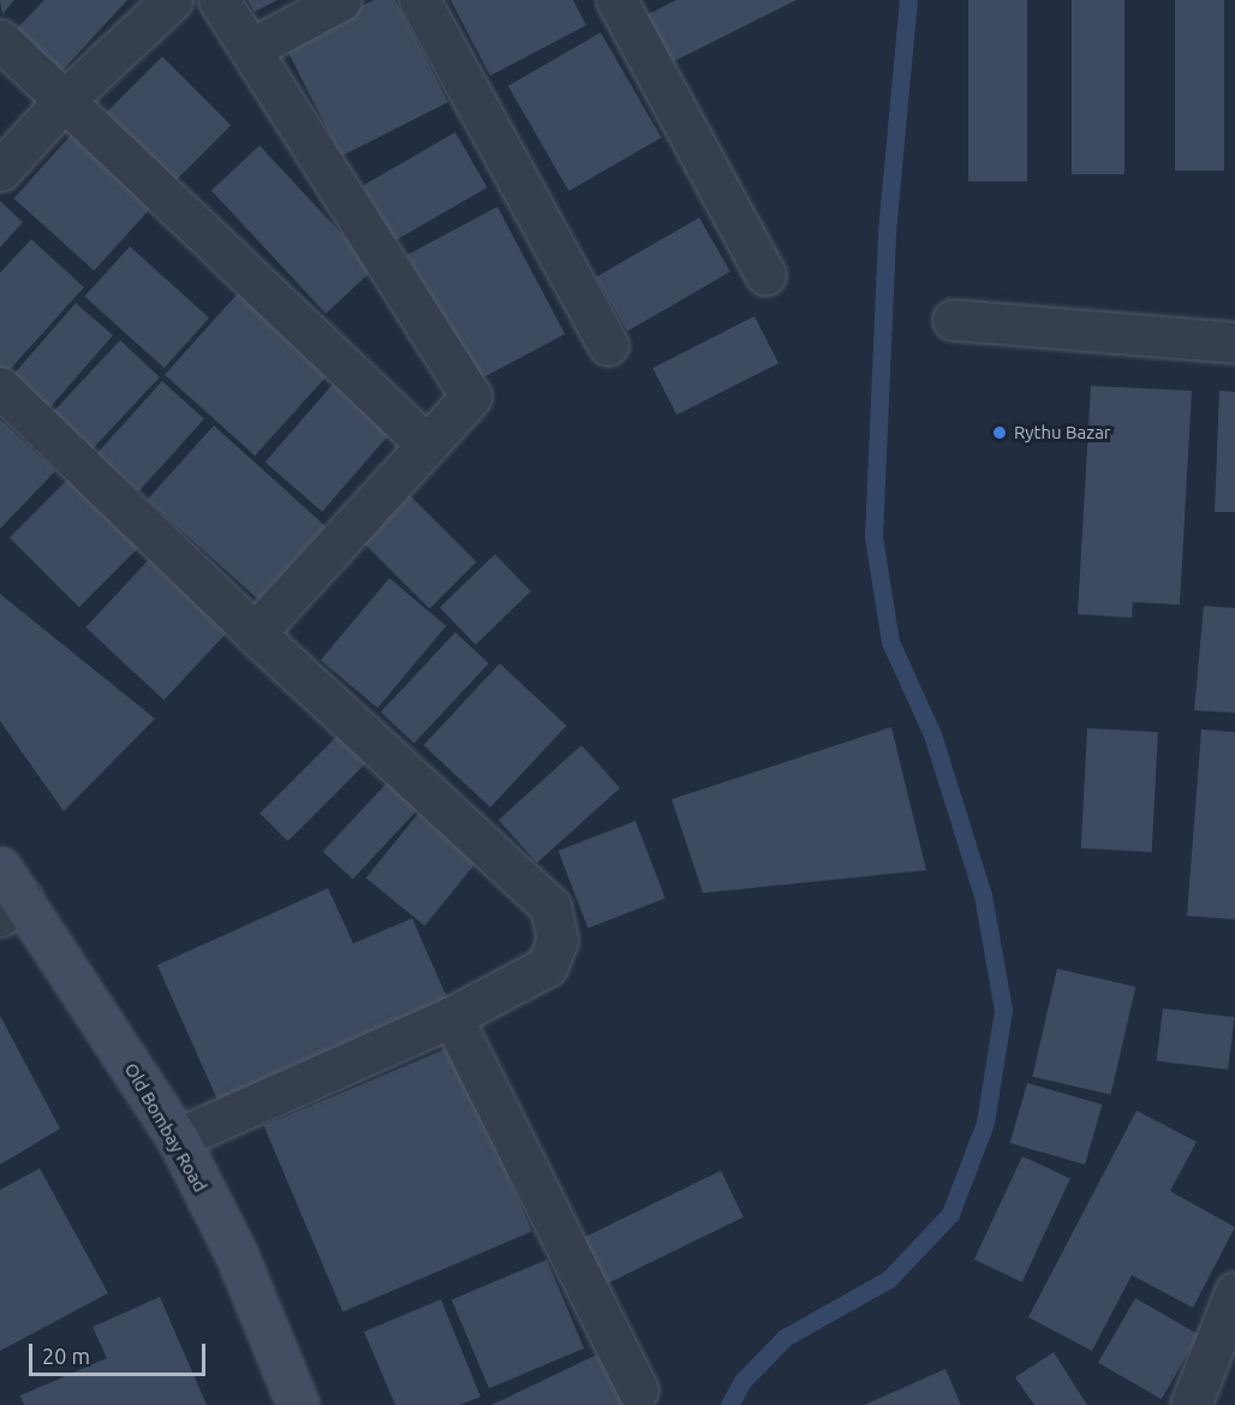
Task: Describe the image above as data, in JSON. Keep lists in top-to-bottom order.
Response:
{
  "streets": {
    "main road": ["Old Bombay Road"]
  },
  "places": ["Rythu Bazar"],
  "scale_bar": "20 m"
}
